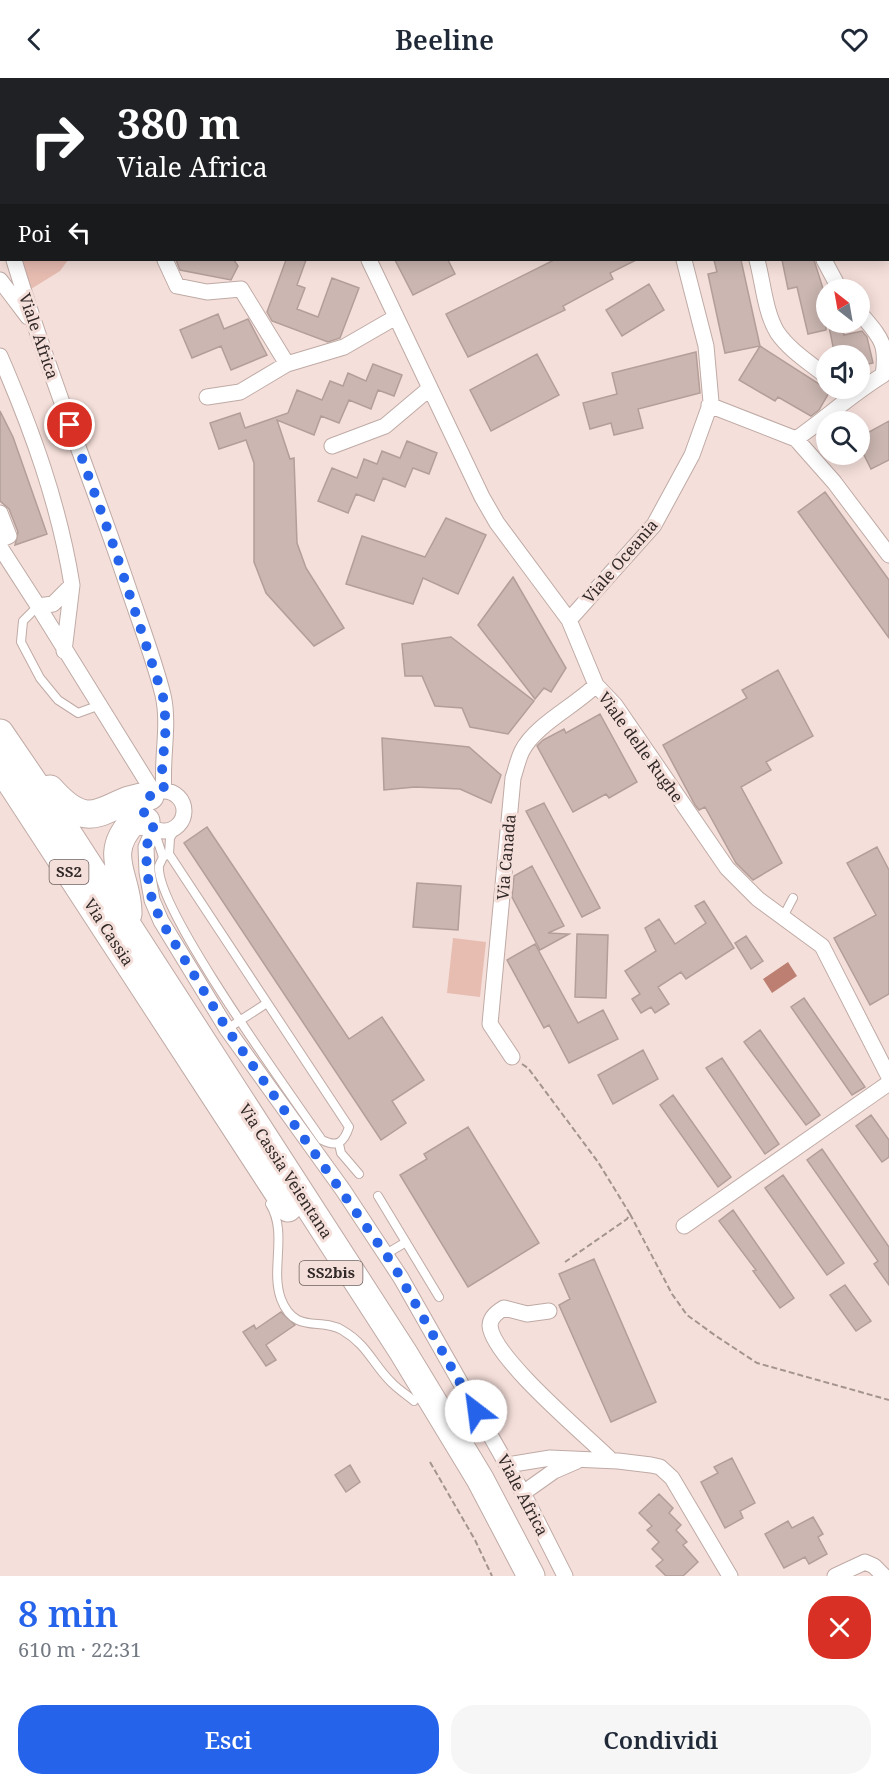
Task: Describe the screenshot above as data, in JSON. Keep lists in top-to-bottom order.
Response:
{
  "streets": {
    "highway": [
      "SS2",
      "Via Cassia",
      "Via Cassia Veientana",
      "SS2bis"
    ],
    "street": [
      "Viale Africa",
      "Viale Oceania",
      "Viale delle Rughe",
      "Via Canada"
    ]
  },
  "crossings": [
    ["Viale Oceania", "Viale delle Rughe"],
    ["Viale delle Rughe", "Via Canada"],
    ["Via Cassia", "Via Cassia Veientana"]
  ],
  "north": "top left",
  "page": {
    "header": "Beeline",
    "turn": ["380 m", "Viale Africa"],
    "then": "Poi",
    "heading": ["8 min", "610 m · 22:31"],
    "buttons": ["Esci", "Condividi"]
  }
}
